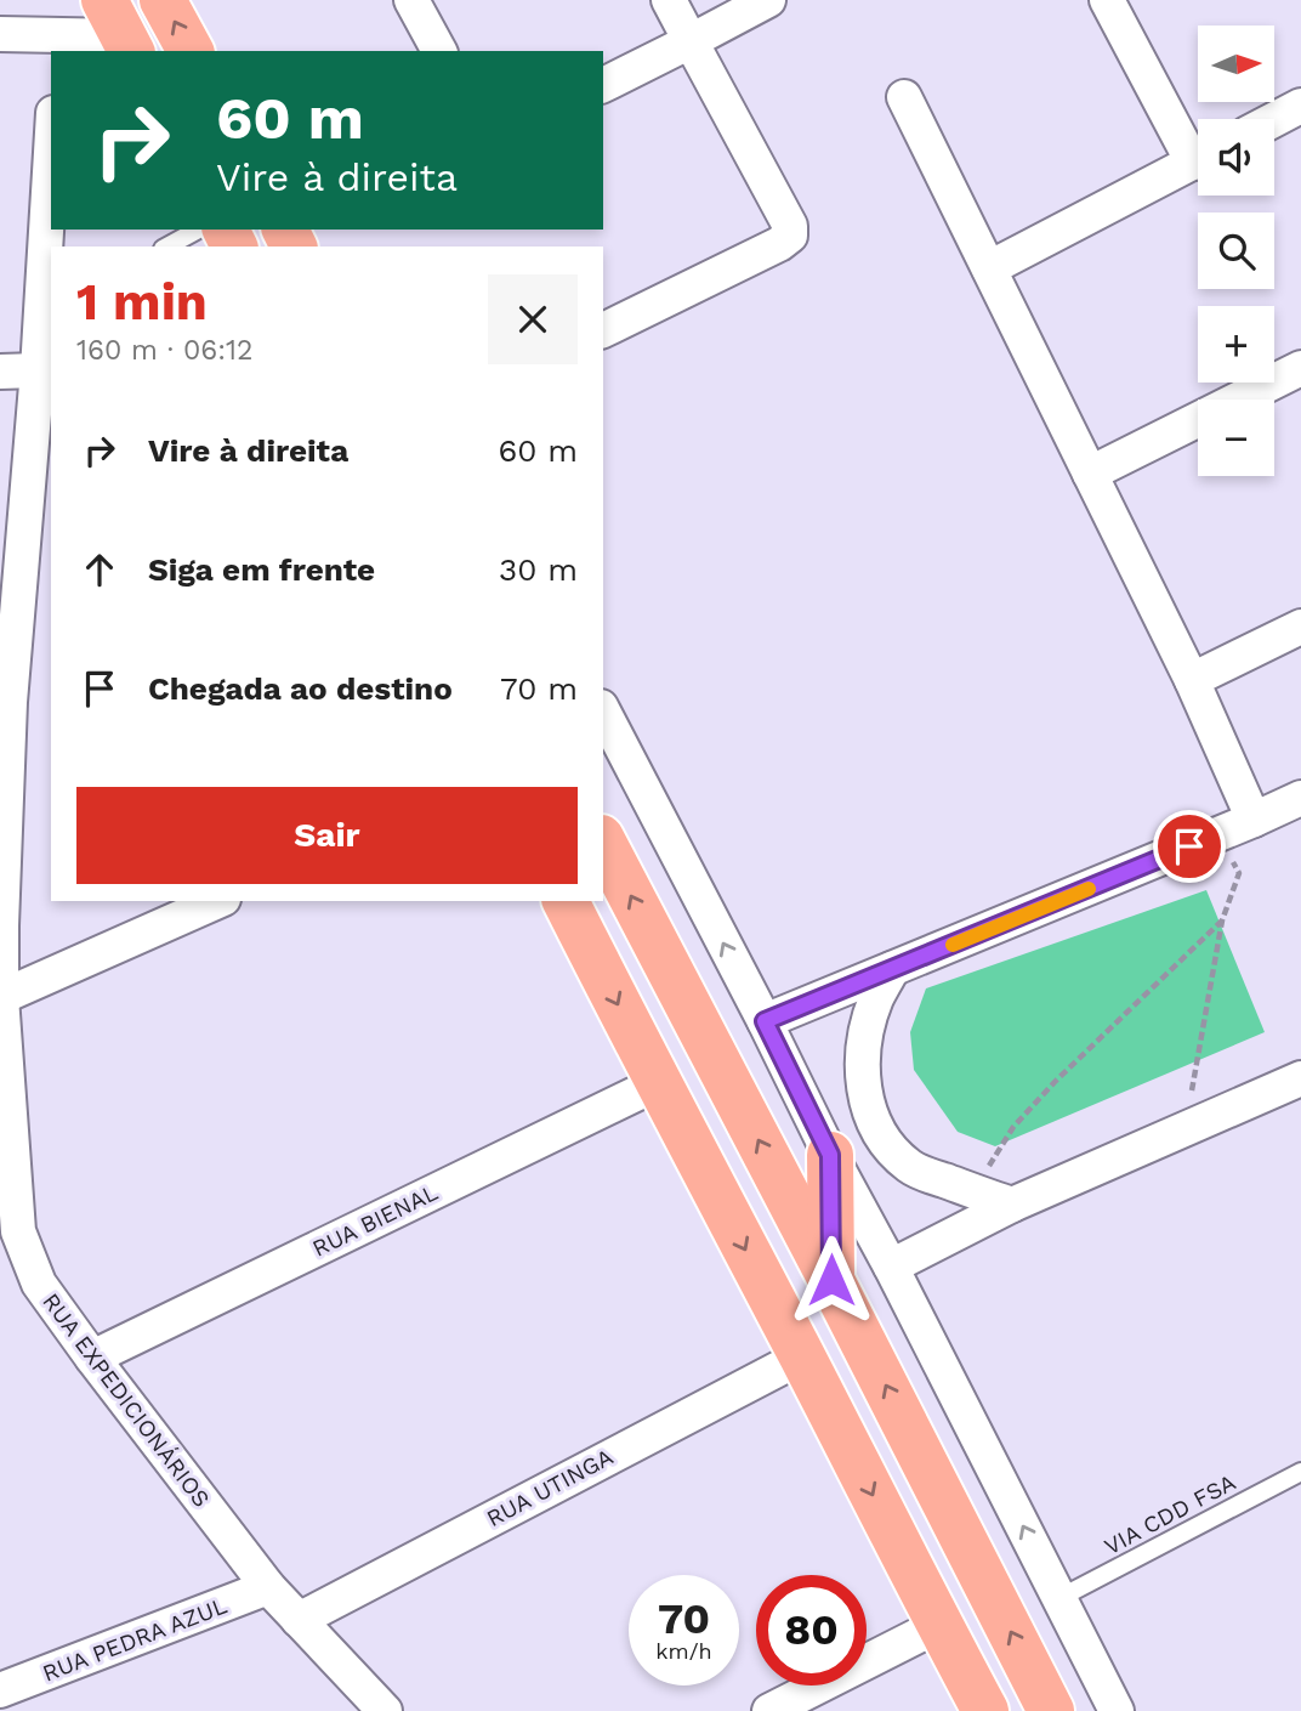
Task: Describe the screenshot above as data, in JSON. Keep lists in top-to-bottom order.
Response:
{
  "streets": {
    "street": [
      "RUA BIENAL",
      "RUA EXPEDICIONÁRIOS",
      "RUA UTINGA",
      "RUA PEDRA AZUL"
    ],
    "lane": ["VIA CDD FSA"]
  },
  "crossings": [
    ["RUA BIENAL", "RUA EXPEDICIONÁRIOS"],
    ["RUA EXPEDICIONÁRIOS", "RUA UTINGA"],
    ["RUA EXPEDICIONÁRIOS", "RUA PEDRA AZUL"]
  ],
  "north": "right",
  "page": {
    "map_buttons": ["+", "−"],
    "turn": ["60 m", "Vire à direita"],
    "heading": ["1 min", "160 m · 06:12"],
    "list": [
      {
        "name": "Vire à direita",
        "value": "60 m"
      },
      {
        "name": "Siga em frente",
        "value": "30 m"
      },
      {
        "name": "Chegada ao destino",
        "value": "70 m"
      }
    ],
    "buttons": "Sair",
    "speed": "70 km/h",
    "limit": "80"
  }
}
